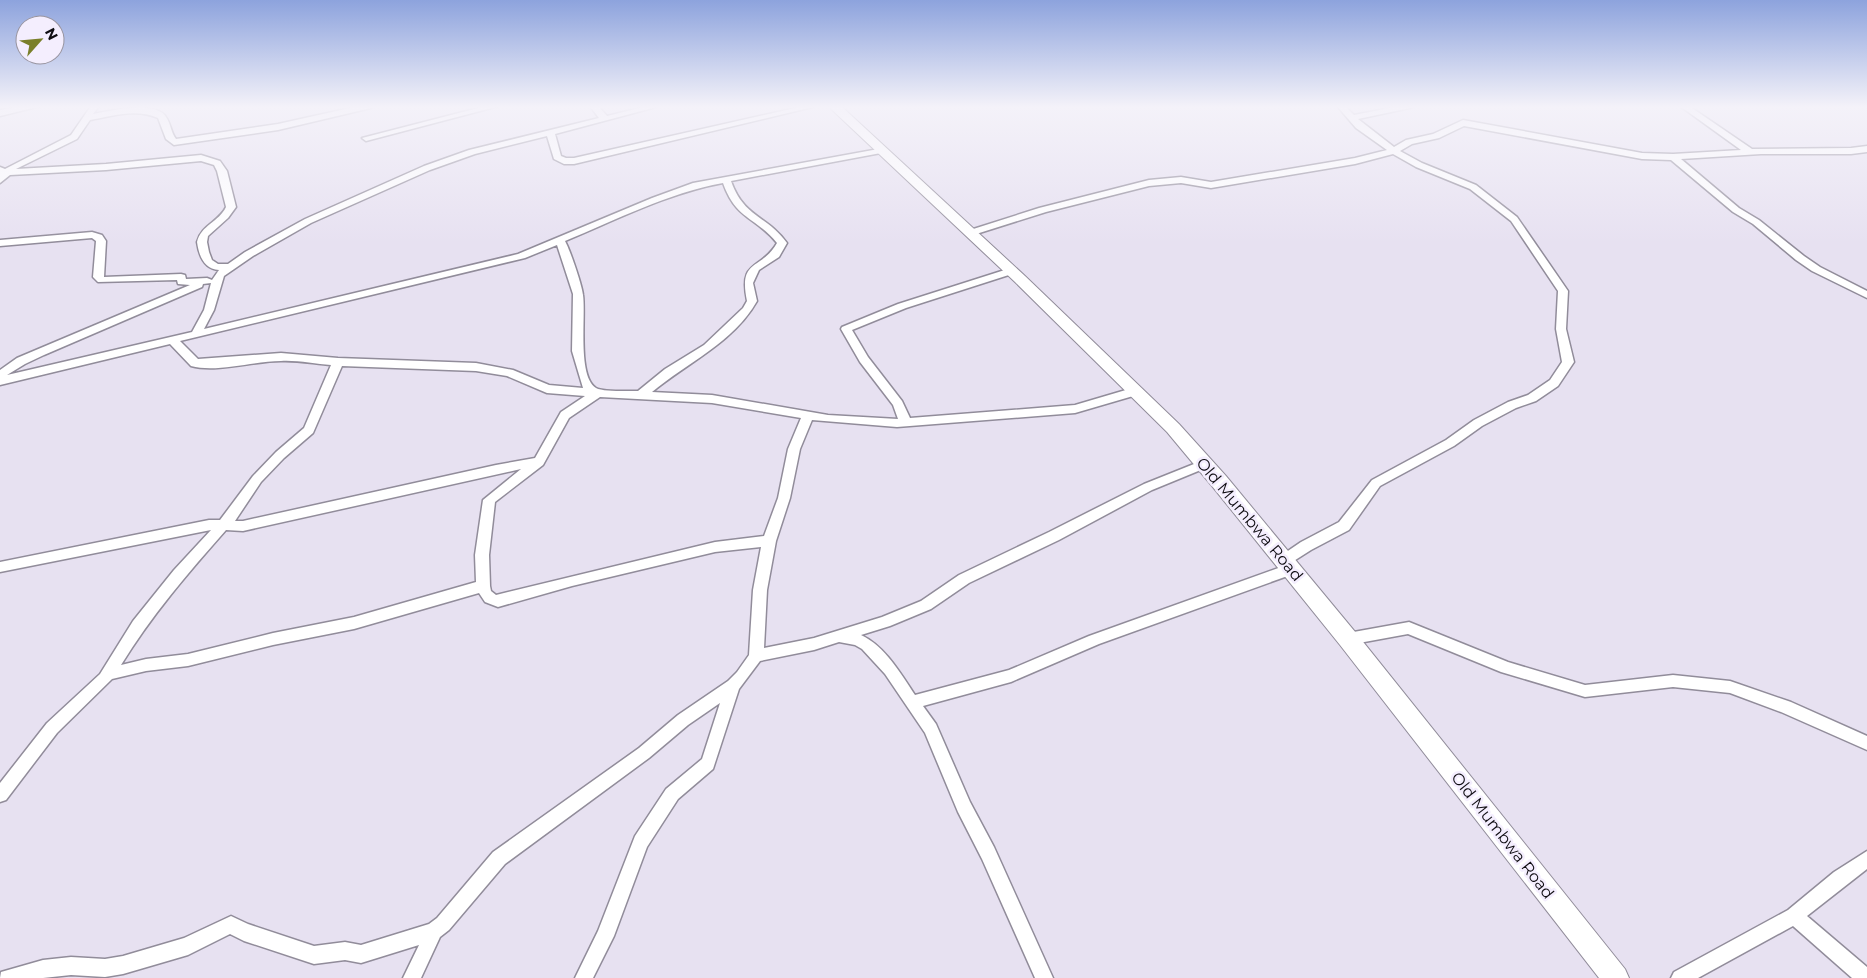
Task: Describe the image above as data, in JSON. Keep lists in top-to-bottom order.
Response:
{
  "streets": {
    "main road": ["Old Mumbwa Road"]
  },
  "north": "top right"
}
